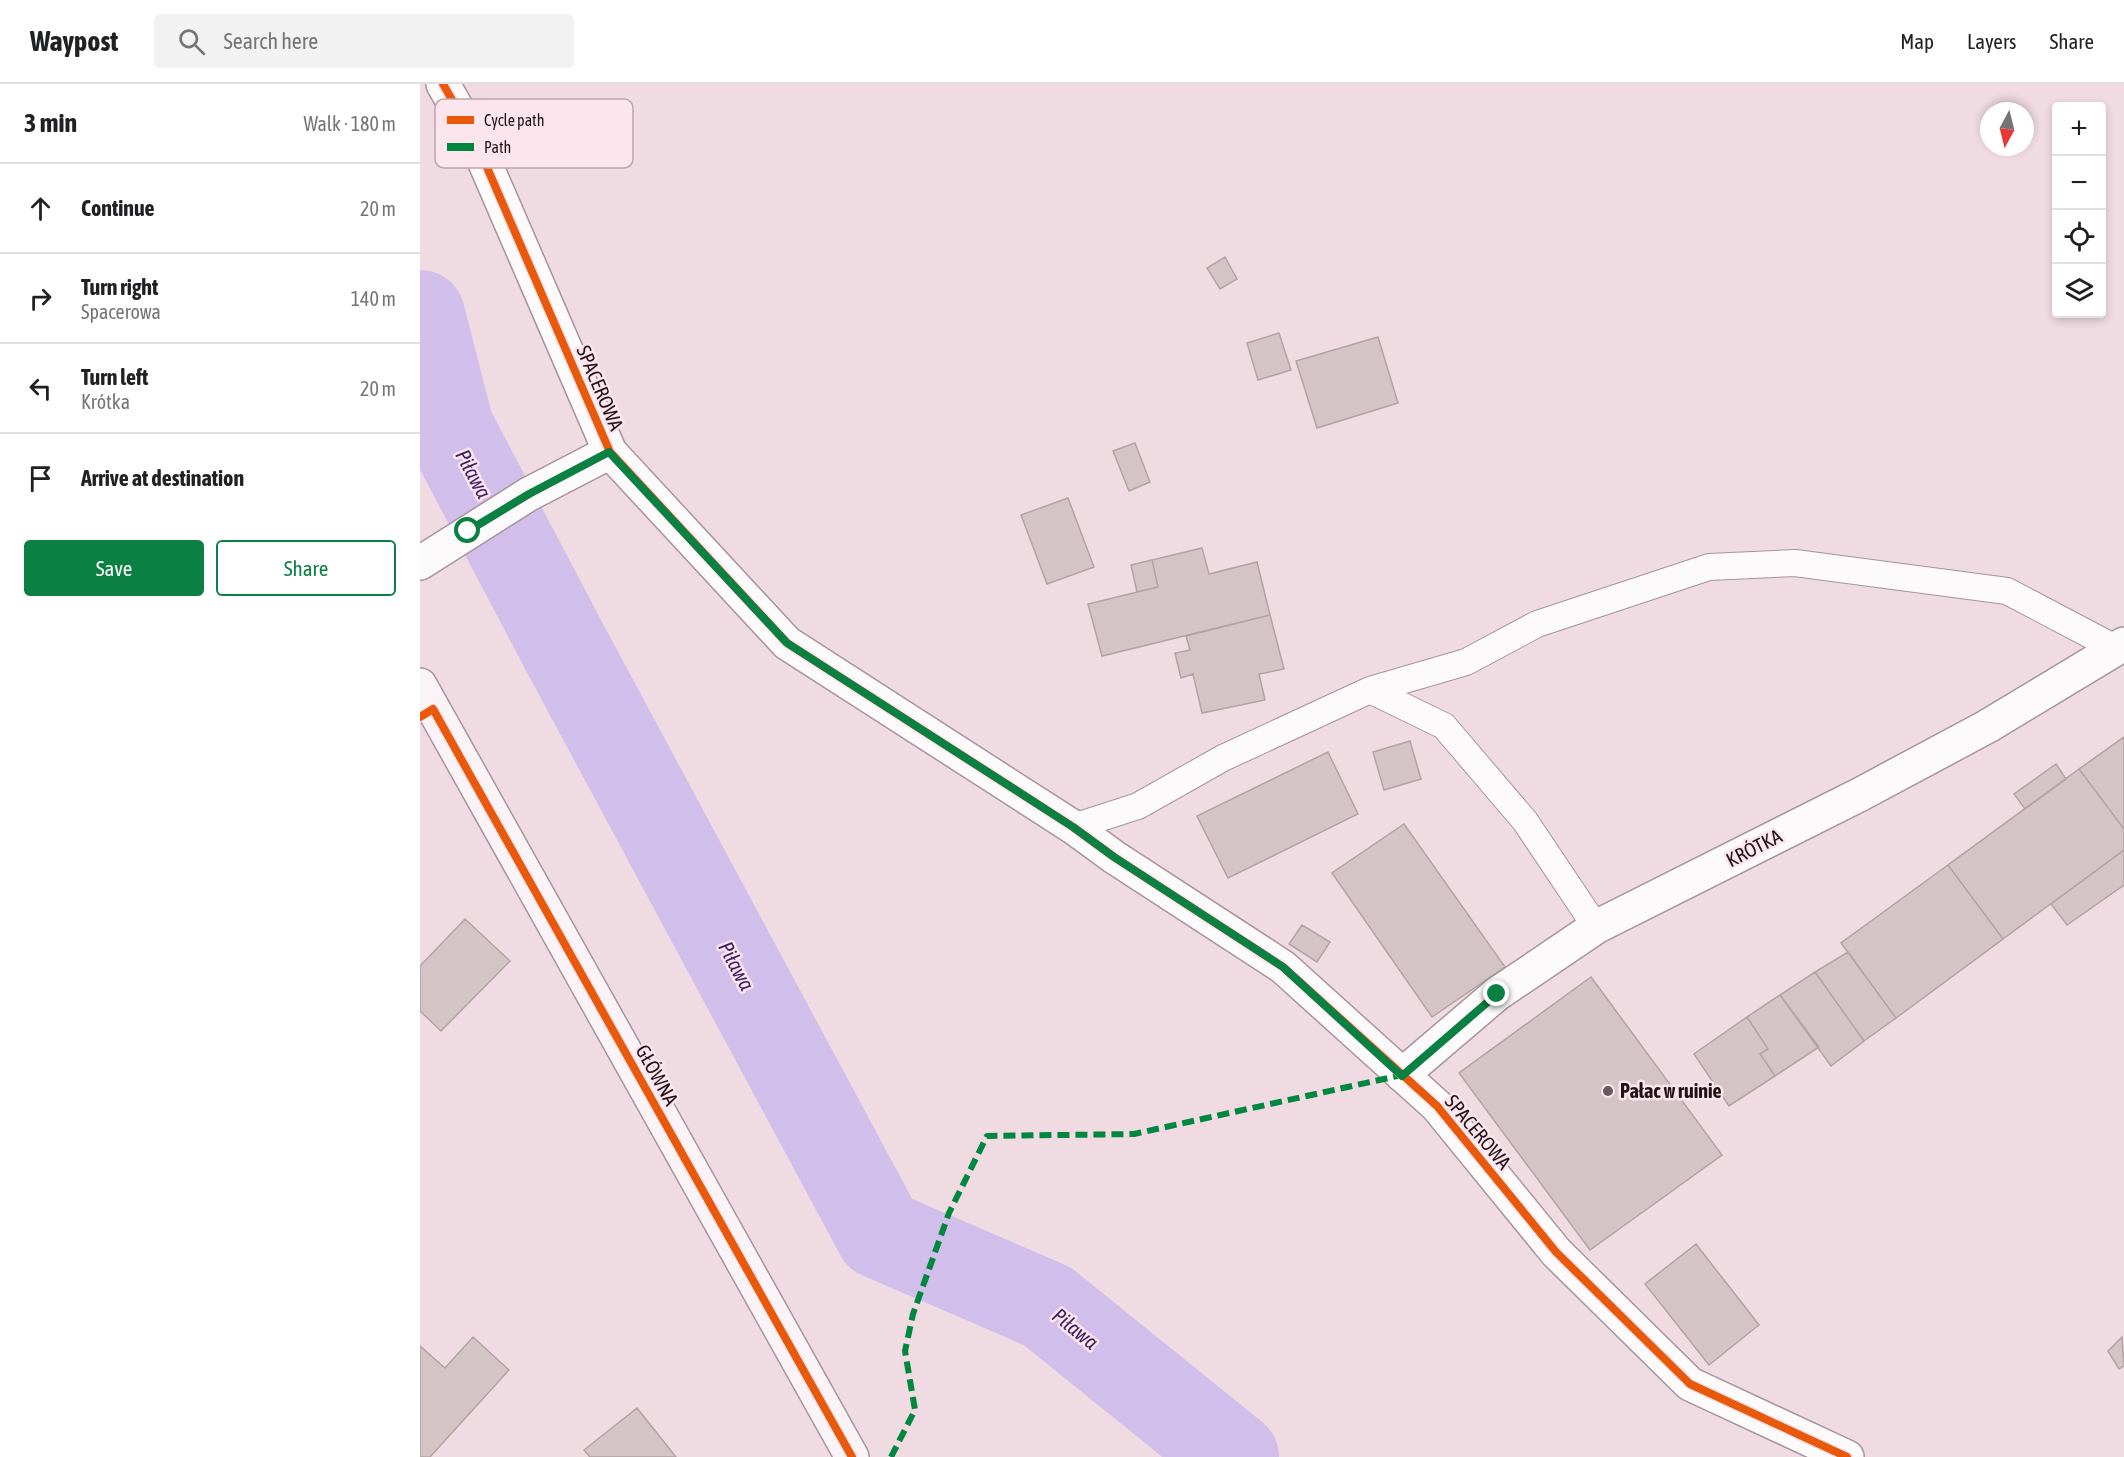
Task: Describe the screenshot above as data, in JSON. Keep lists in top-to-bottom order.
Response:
{
  "streets": {
    "main road": ["GŁÓWNA"],
    "street": ["SPACEROWA", "KRÓTKA"]
  },
  "crossings": [
    ["SPACEROWA", "KRÓTKA"]
  ],
  "water": ["Piława"],
  "places": ["Pałac w ruinie"],
  "legend": ["Cycle path", "Path"],
  "north": "bottom",
  "page": {
    "header": "Waypost",
    "search": "Search here",
    "nav": ["Map", "Layers", "Share"],
    "heading": ["3 min", "Walk · 180 m"],
    "map_buttons": ["+", "−"],
    "list": [
      ["Continue", "20 m"],
      ["Turn right", "Spacerowa", "140 m"],
      ["Turn left", "Krótka", "20 m"],
      "Arrive at destination"
    ],
    "buttons": ["Save", "Share"]
  }
}
